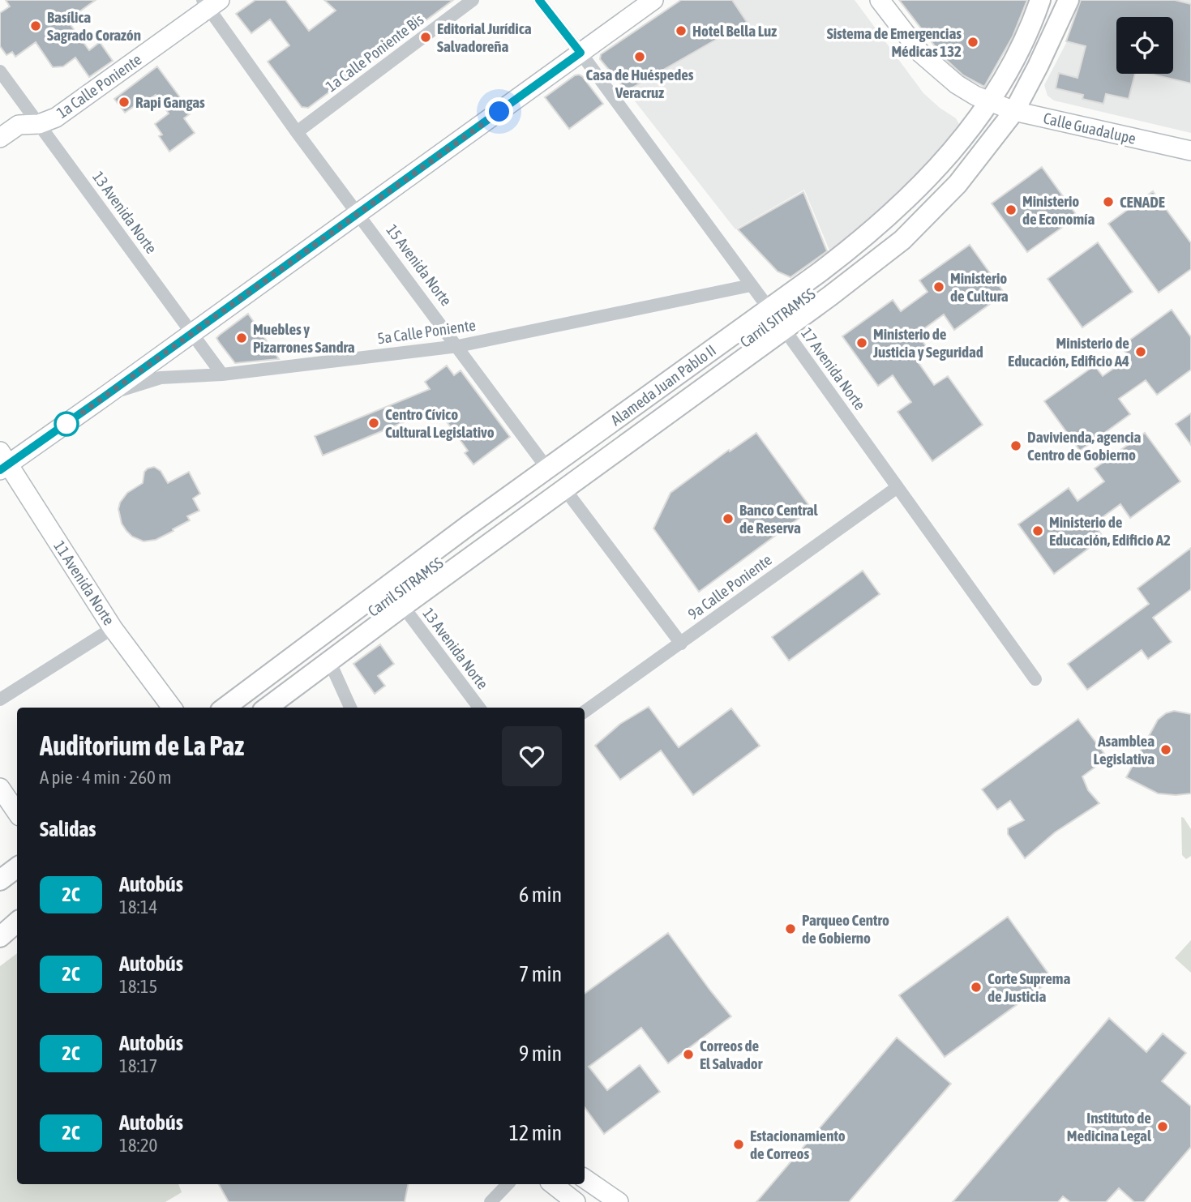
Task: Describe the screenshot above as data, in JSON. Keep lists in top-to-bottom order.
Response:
{
  "streets": {
    "main road": ["Carril SITRAMSS", "Alameda Juan Pablo II"],
    "street": [
      "1a Calle Poniente Bis",
      "1a Calle Poniente",
      "Calle Guadalupe",
      "13 Avenida Norte",
      "15 Avenida Norte",
      "5a Calle Poniente",
      "17 Avenida Norte",
      "11 Avenida Norte",
      "9a Calle Poniente"
    ]
  },
  "crossings": [
    ["1a Calle Poniente Bis", "15 Avenida Norte"],
    ["1a Calle Poniente", "13 Avenida Norte"],
    ["1a Calle Poniente", "15 Avenida Norte"],
    ["Calle Guadalupe", "Alameda Juan Pablo II"],
    ["13 Avenida Norte", "5a Calle Poniente"],
    ["13 Avenida Norte", "Alameda Juan Pablo II"],
    ["15 Avenida Norte", "5a Calle Poniente"],
    ["15 Avenida Norte", "Alameda Juan Pablo II"],
    ["Carril SITRAMSS", "17 Avenida Norte"],
    ["Carril SITRAMSS", "Alameda Juan Pablo II"],
    ["5a Calle Poniente", "17 Avenida Norte"],
    ["17 Avenida Norte", "Alameda Juan Pablo II"],
    ["17 Avenida Norte", "9a Calle Poniente"]
  ],
  "places": [
    "Basílica Sagrado Corazón",
    "Hotel Bella Luz",
    "Editorial Jurídica Salvadoreña",
    "Sistema de Emergencias Médicas 132",
    "Casa de Huéspedes Veracruz",
    "Rapi Gangas",
    "CENADE",
    "Ministerio de Economía",
    "Ministerio de Cultura",
    "Muebles y Pizarrones Sandra",
    "Ministerio de Justicia y Seguridad",
    "Ministerio de Educación, Edificio A4",
    "Centro Cívico Cultural Legislativo",
    "Davivienda, agencia Centro de Gobierno",
    "Banco Central de Reserva",
    "Ministerio de Educación, Edificio A2",
    "Asamblea Legislativa",
    "Parqueo Centro de Gobierno",
    "Corte Suprema de Justicia",
    "Correos de El Salvador",
    "Instituto de Medicina Legal",
    "Estacionamiento de Correos"
  ],
  "lines": ["bus line 2C"],
  "page": {
    "heading": [
      ["Auditorium de La Paz", "A pie · 4 min · 260 m"],
      "Salidas"
    ],
    "list": [
      {
        "mark": "2C",
        "name": "Autobús",
        "note": "18:14",
        "value": "6 min"
      },
      {
        "mark": "2C",
        "name": "Autobús",
        "note": "18:15",
        "value": "7 min"
      },
      {
        "mark": "2C",
        "name": "Autobús",
        "note": "18:17",
        "value": "9 min"
      },
      {
        "mark": "2C",
        "name": "Autobús",
        "note": "18:20",
        "value": "12 min"
      }
    ]
  }
}
